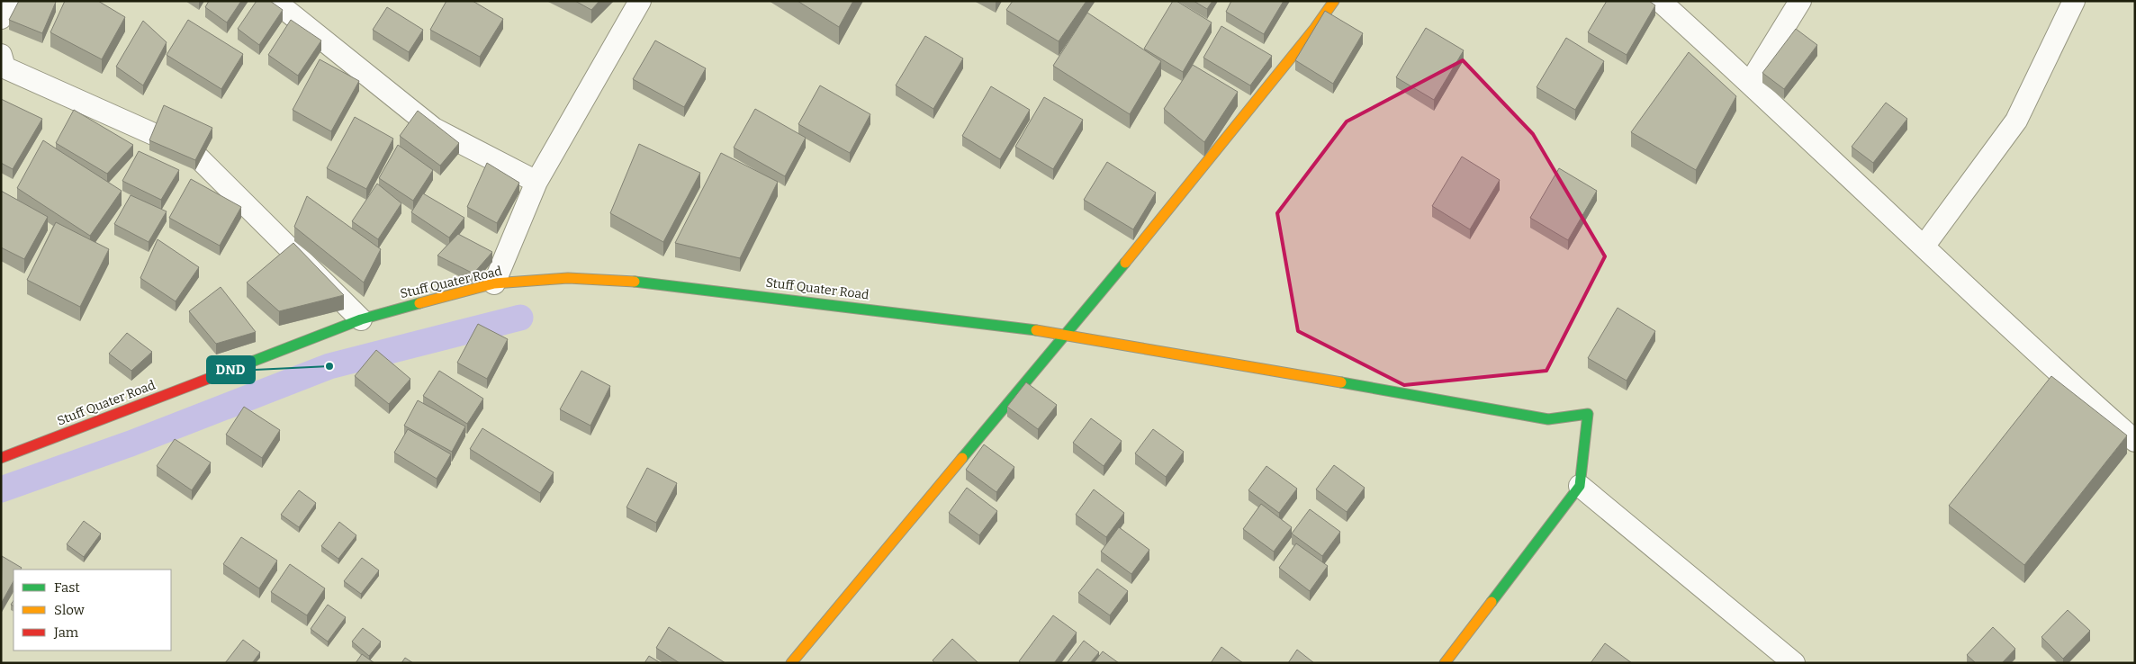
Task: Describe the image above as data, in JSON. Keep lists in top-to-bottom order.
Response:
{
  "streets": {
    "street": ["Stuff Quater Road"]
  },
  "places": ["DND"],
  "legend": ["Fast", "Slow", "Jam"]
}
